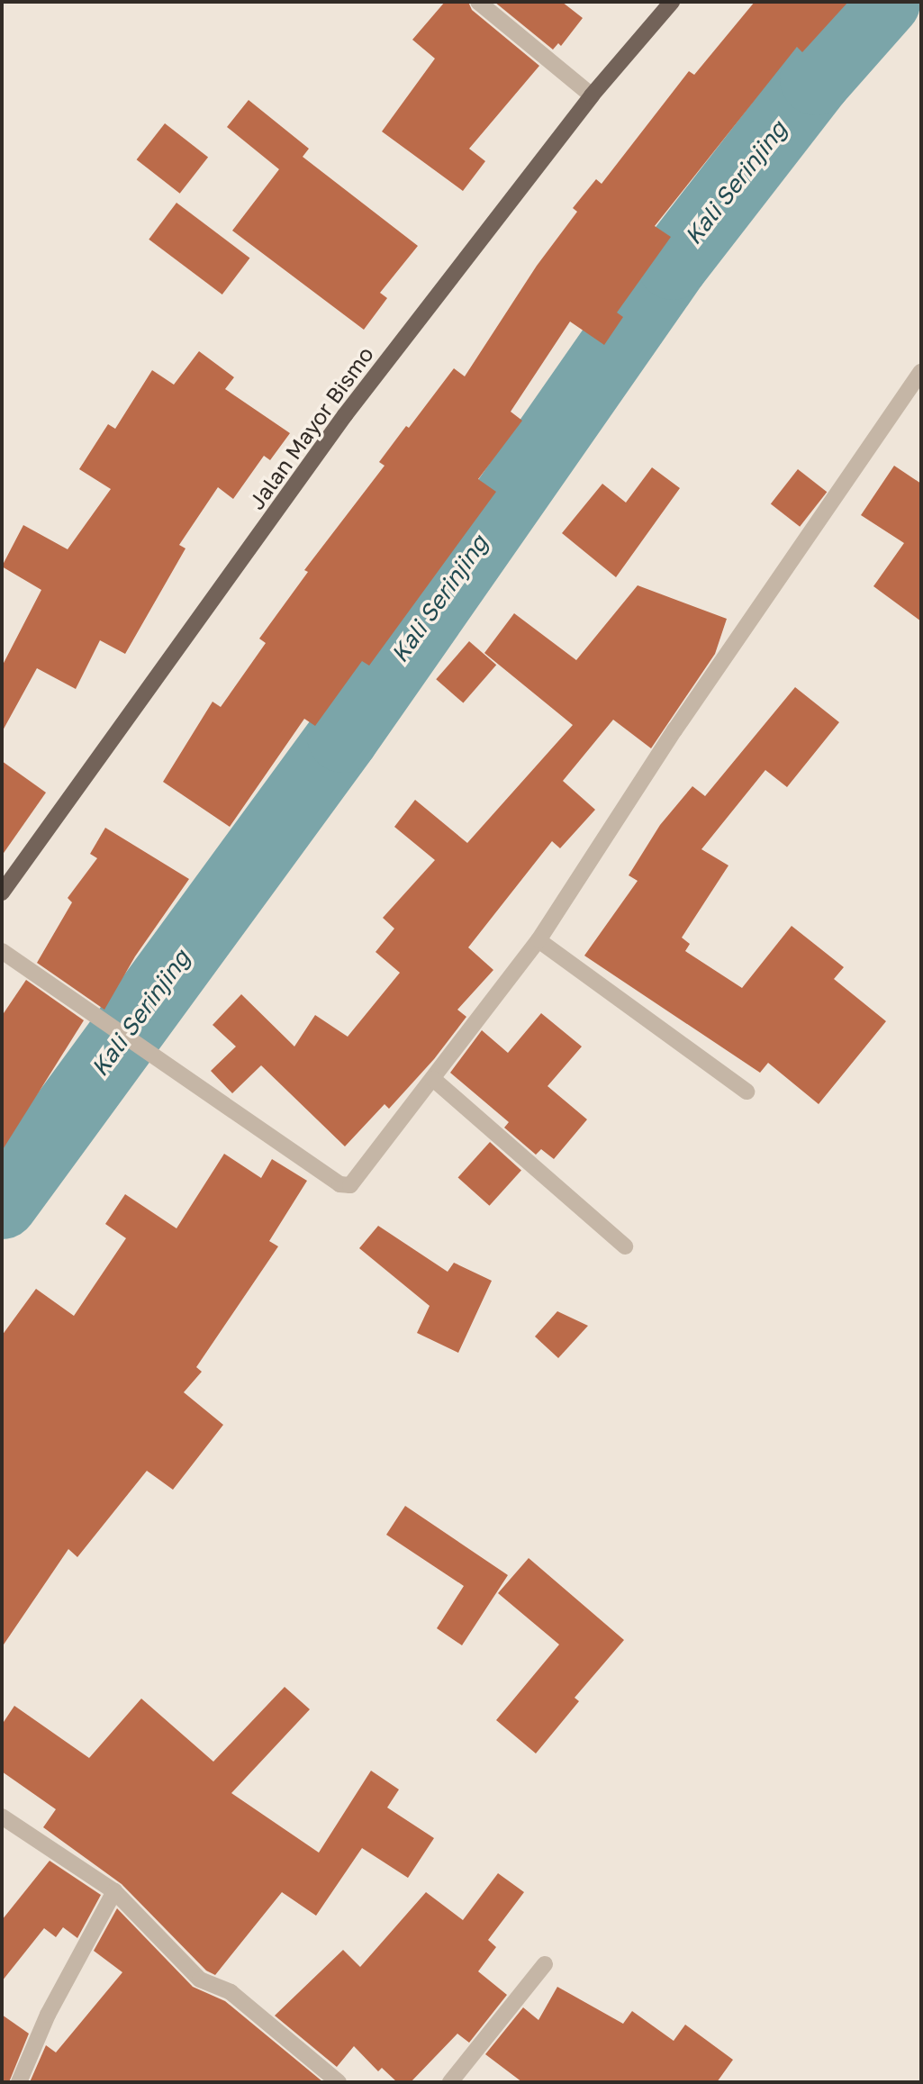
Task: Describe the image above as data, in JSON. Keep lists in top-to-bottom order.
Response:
{
  "streets": {
    "main road": ["Jalan Mayor Bismo"]
  },
  "water": ["Kali Serinjing"]
}
